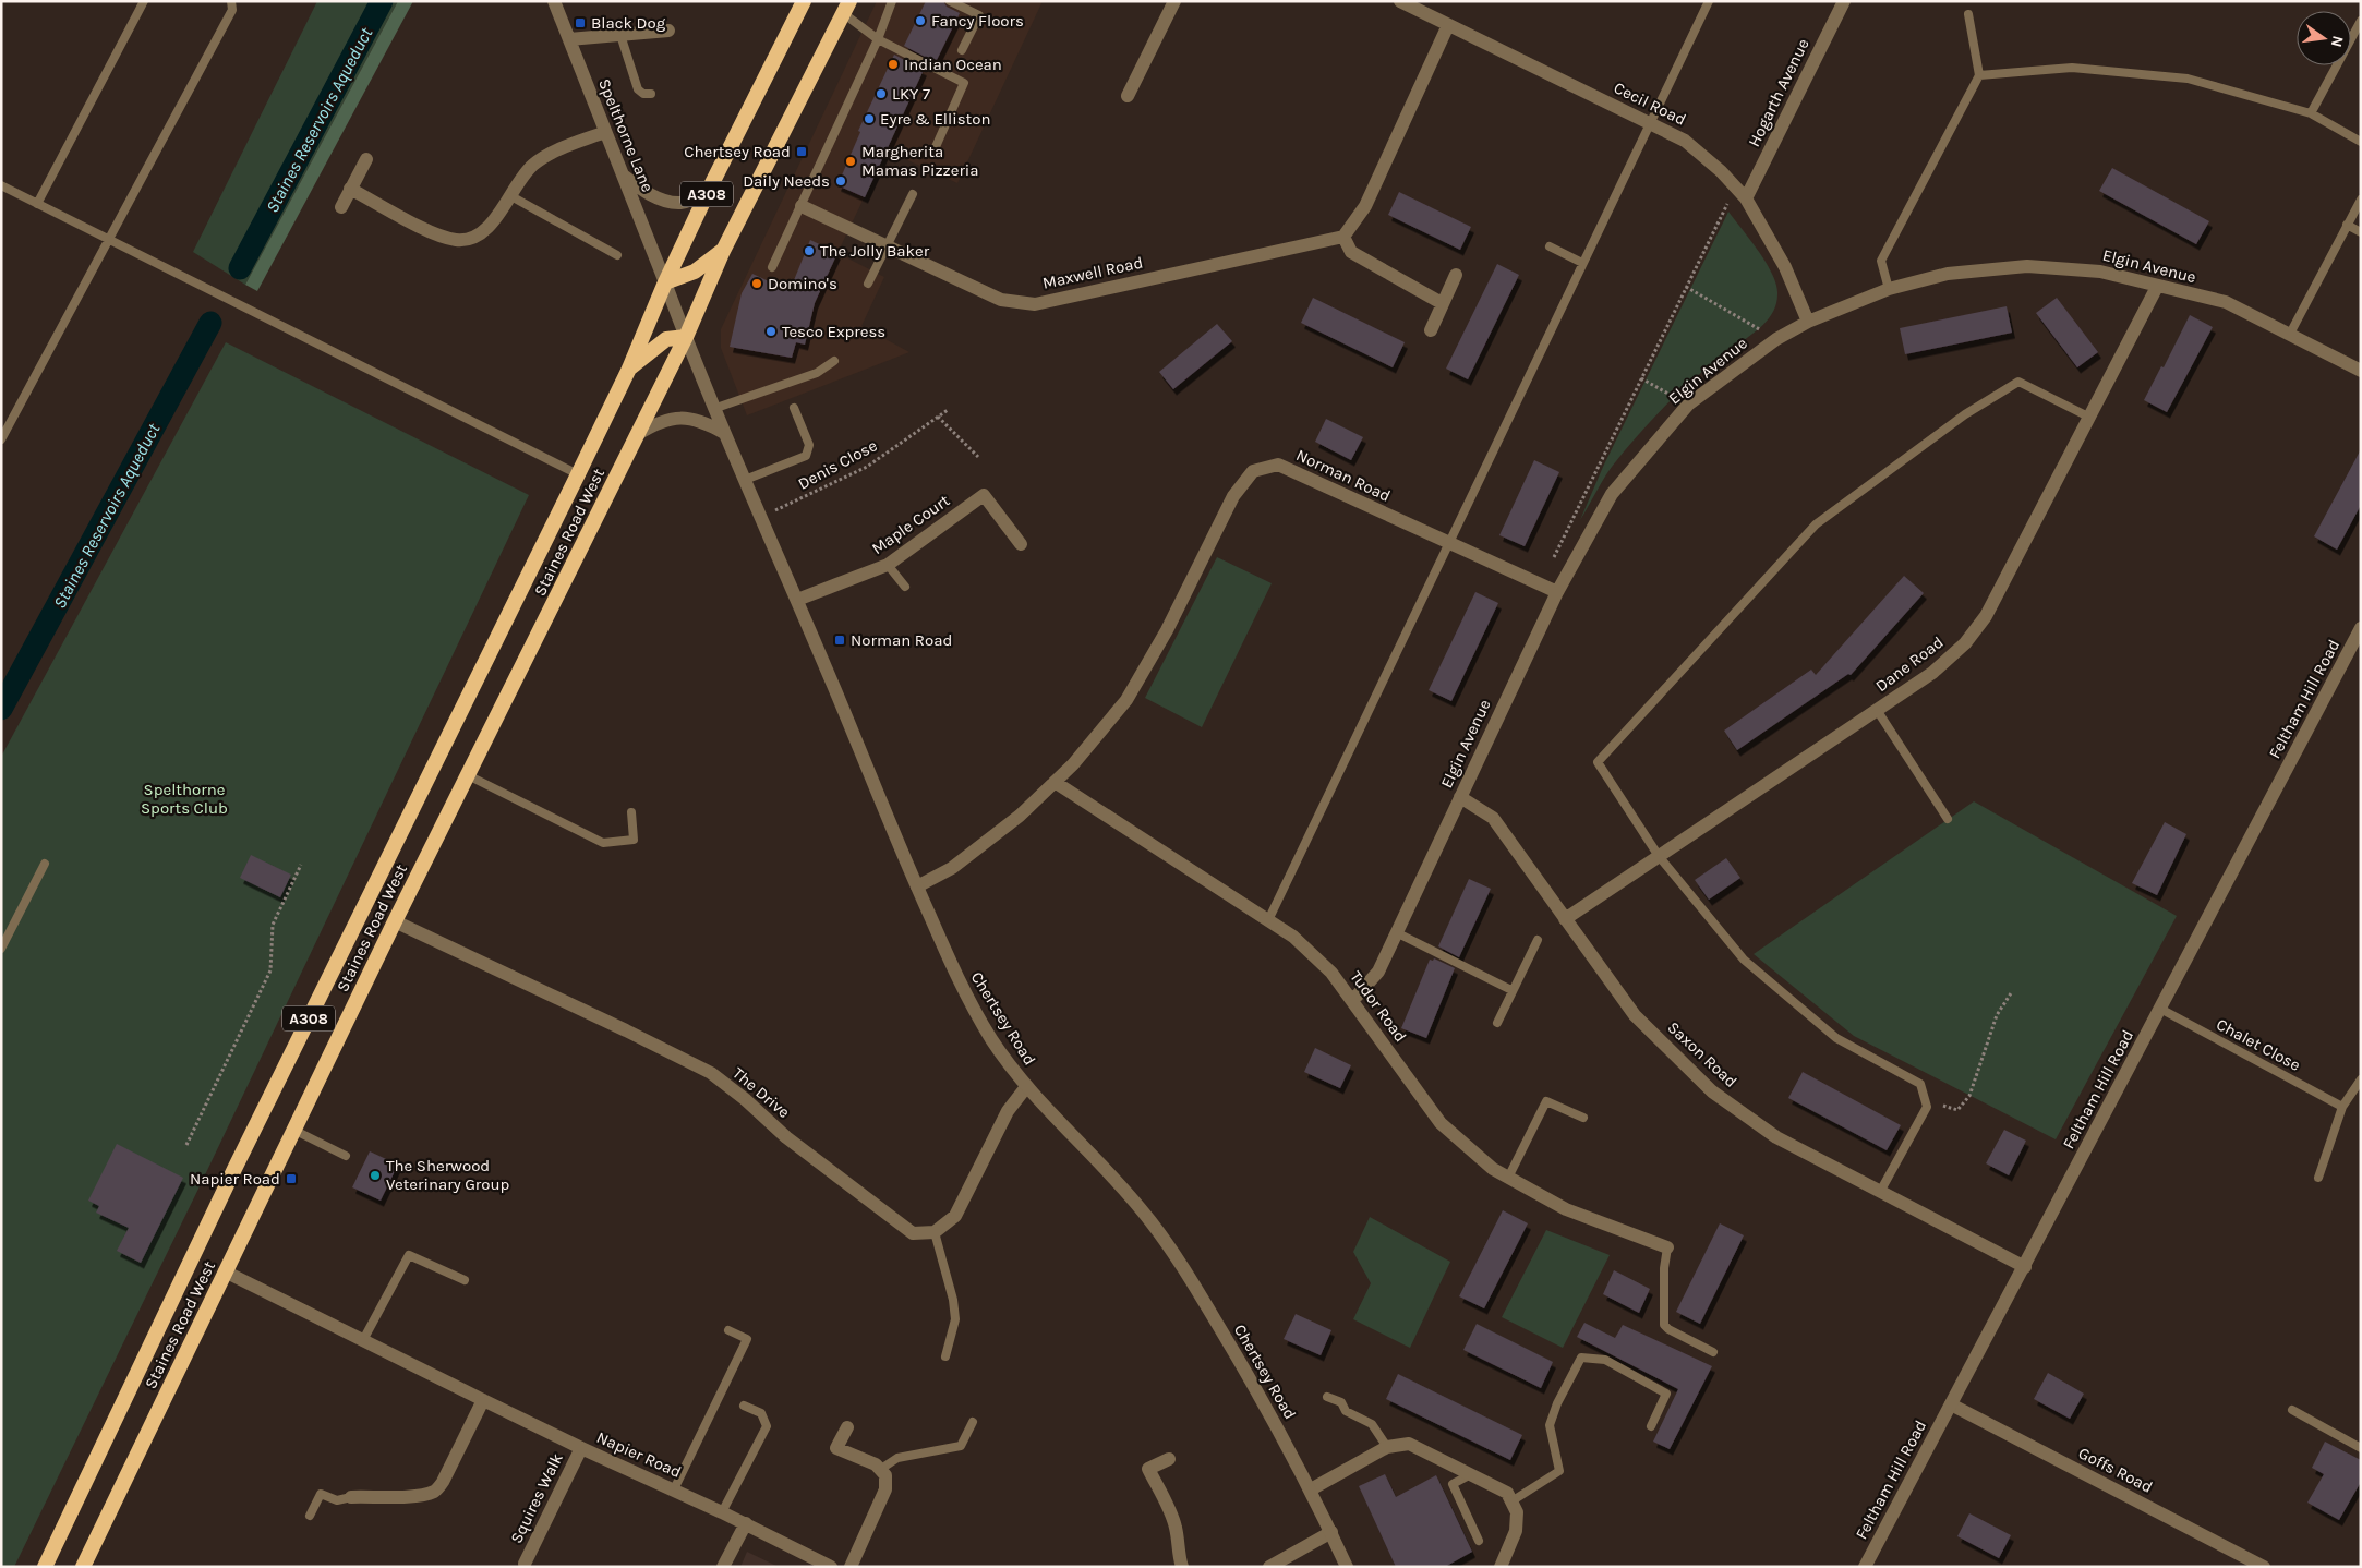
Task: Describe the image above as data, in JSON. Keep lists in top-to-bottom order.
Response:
{
  "streets": {
    "highway": ["A308", "Staines Road West"],
    "street": [
      "Hogarth Avenue",
      "Cecil Road",
      "Spelthorne Lane",
      "Elgin Avenue",
      "Maxwell Road",
      "Norman Road",
      "Maple Court",
      "Dane Road",
      "Feltham Hill Road",
      "Tudor Road",
      "Chertsey Road",
      "Saxon Road",
      "The Drive",
      "Napier Road",
      "Goffs Road",
      "Squires Walk"
    ],
    "lane": ["Chalet Close"],
    "path": ["Denis Close"]
  },
  "crossings": [
    ["Hogarth Avenue", "Cecil Road"],
    ["Cecil Road", "Elgin Avenue"],
    ["Spelthorne Lane", "A308"],
    ["Spelthorne Lane", "Chertsey Road"],
    ["A308", "Staines Road West"],
    ["A308", "Chertsey Road"],
    ["Elgin Avenue", "Norman Road"],
    ["Elgin Avenue", "Dane Road"],
    ["Elgin Avenue", "Tudor Road"],
    ["Elgin Avenue", "Saxon Road"],
    ["Denis Close", "Chertsey Road"],
    ["Norman Road", "Tudor Road"],
    ["Norman Road", "Chertsey Road"],
    ["Maple Court", "Chertsey Road"],
    ["Staines Road West", "Chertsey Road"],
    ["Staines Road West", "The Drive"],
    ["Staines Road West", "Napier Road"],
    ["Dane Road", "Saxon Road"],
    ["Feltham Hill Road", "Chalet Close"],
    ["Feltham Hill Road", "Saxon Road"],
    ["Feltham Hill Road", "Goffs Road"],
    ["Napier Road", "Squires Walk"]
  ],
  "water": ["Staines Reservoirs Aqueduct"],
  "parks": ["Spelthorne Sports Club"],
  "places": {
    "other": [
      "Fancy Floors",
      "Indian Ocean",
      "LKY 7",
      "Eyre & Elliston",
      "Margherita Mamas Pizzeria",
      "Daily Needs",
      "The Jolly Baker",
      "Domino's",
      "Tesco Express",
      "The Sherwood Veterinary Group"
    ],
    "transit": [
      "Black Dog",
      "Chertsey Road",
      "Norman Road",
      "Napier Road"
    ]
  },
  "north": "right"
}
